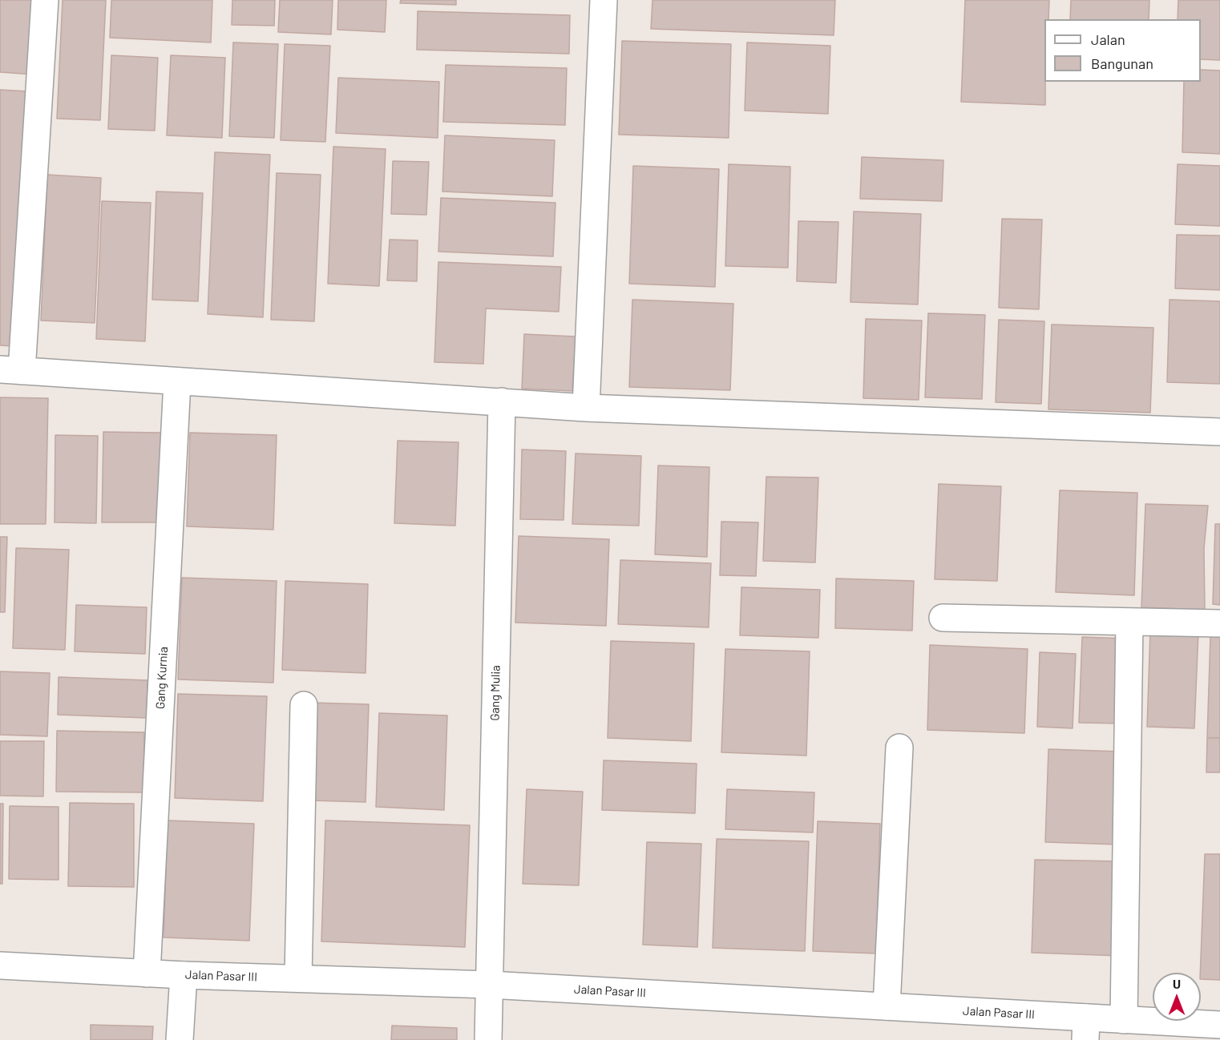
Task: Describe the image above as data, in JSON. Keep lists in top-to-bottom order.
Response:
{
  "streets": {
    "street": ["Gang Kurnia", "Gang Mulia", "Jalan Pasar III"]
  },
  "crossings": [
    ["Gang Kurnia", "Jalan Pasar III"],
    ["Gang Mulia", "Jalan Pasar III"]
  ],
  "legend": ["Jalan", "Bangunan"],
  "north": "top"
}
